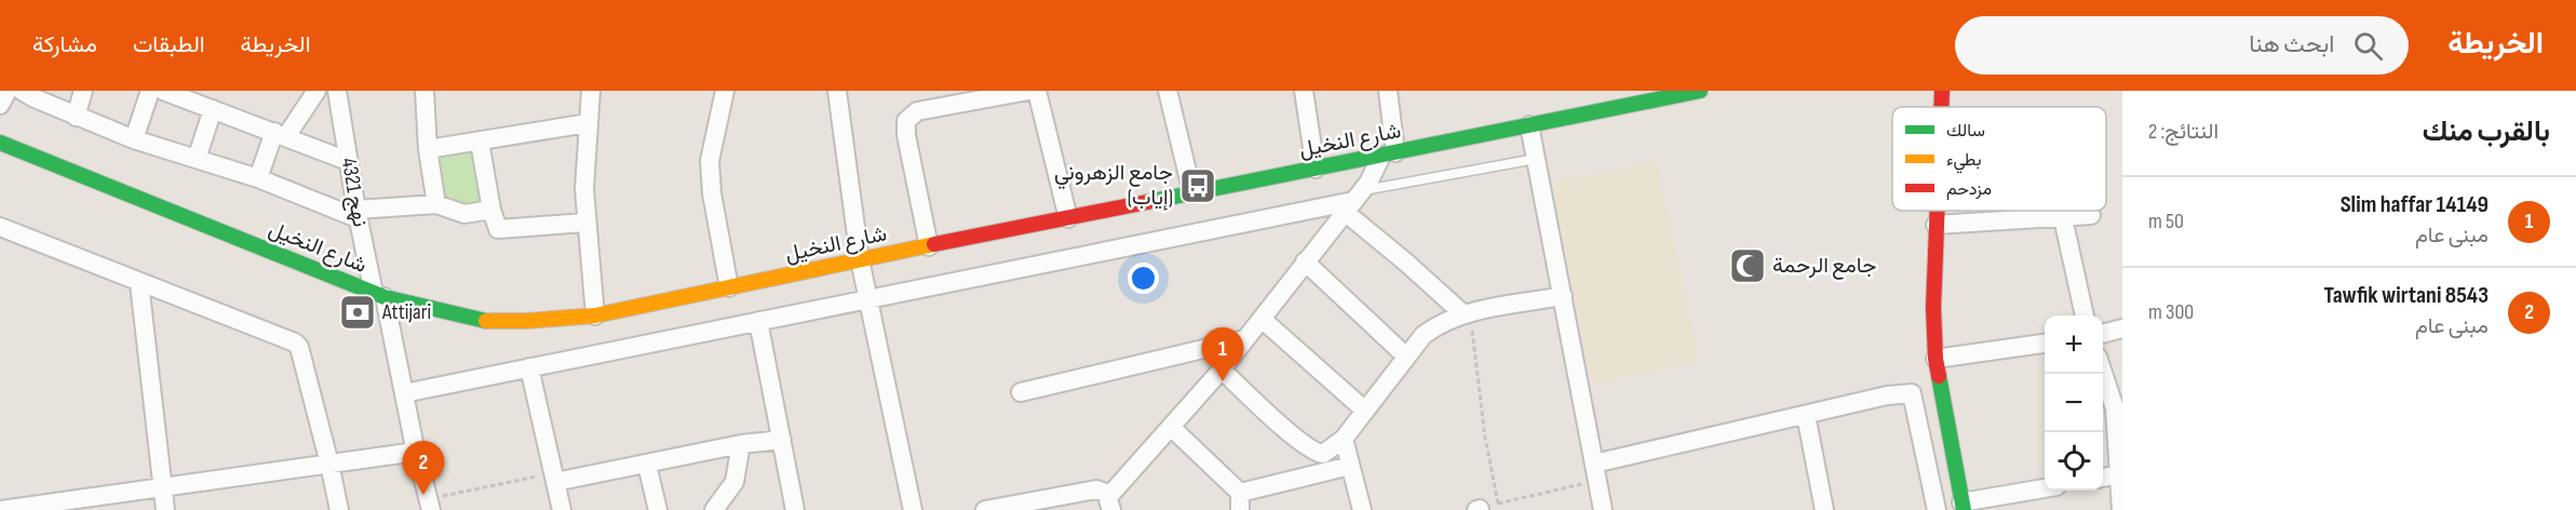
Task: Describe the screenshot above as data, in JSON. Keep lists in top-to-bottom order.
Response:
{
  "streets": {
    "main road": ["شارع النخيل"],
    "street": ["نهج 4321"]
  },
  "crossings": [
    ["شارع النخيل", "نهج 4321"]
  ],
  "places": {
    "bus stop": ["جامع الزهروني (إياب)"],
    "mosque": ["جامع الرحمة"],
    "bank": ["Attijari"]
  },
  "legend": ["سالك", "بطيء", "مزدحم"],
  "page": {
    "header": "الخريطة",
    "search": "ابحث هنا",
    "nav": ["الخريطة", "الطبقات", "مشاركة"],
    "heading": ["بالقرب منك", "النتائج: 2"],
    "list": [
      {
        "mark": "1",
        "name": "Slim haffar 14149",
        "note": "مبنى عام",
        "value": "50 m"
      },
      {
        "mark": "2",
        "name": "Tawfik wirtani 8543",
        "note": "مبنى عام",
        "value": "300 m"
      }
    ],
    "map_buttons": ["+", "−"],
    "pins": ["1", "2"]
  }
}
